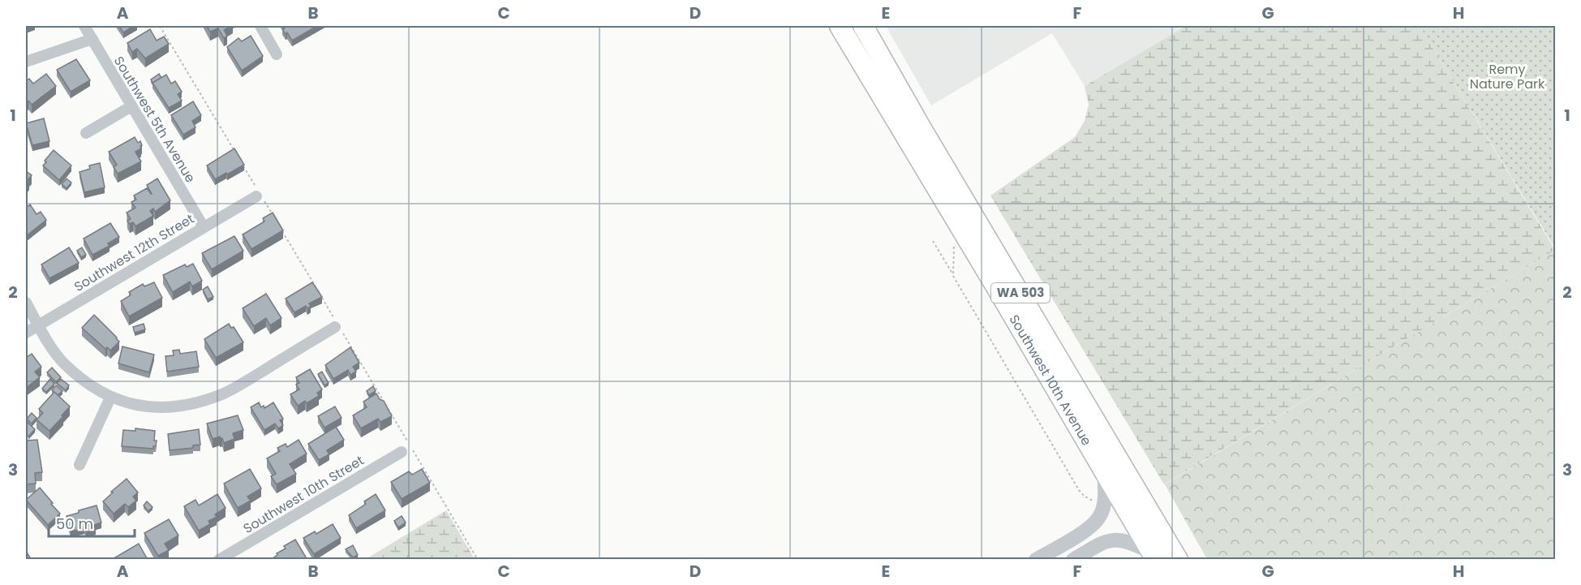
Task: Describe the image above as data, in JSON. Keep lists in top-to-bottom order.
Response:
{
  "streets": {
    "highway": ["WA 503", "Southwest 10th Avenue"],
    "street": ["Southwest 5th Avenue", "Southwest 12th Street", "Southwest 10th Street"]
  },
  "crossings": [
    ["Southwest 5th Avenue", "Southwest 12th Street"]
  ],
  "parks": ["Remy Nature Park"],
  "scale_bar": "50 m",
  "grid": {
    "columns": [
      "A",
      "B",
      "C",
      "D",
      "E",
      "F",
      "G",
      "H"
    ],
    "rows": ["1", "2", "3"]
  }
}
